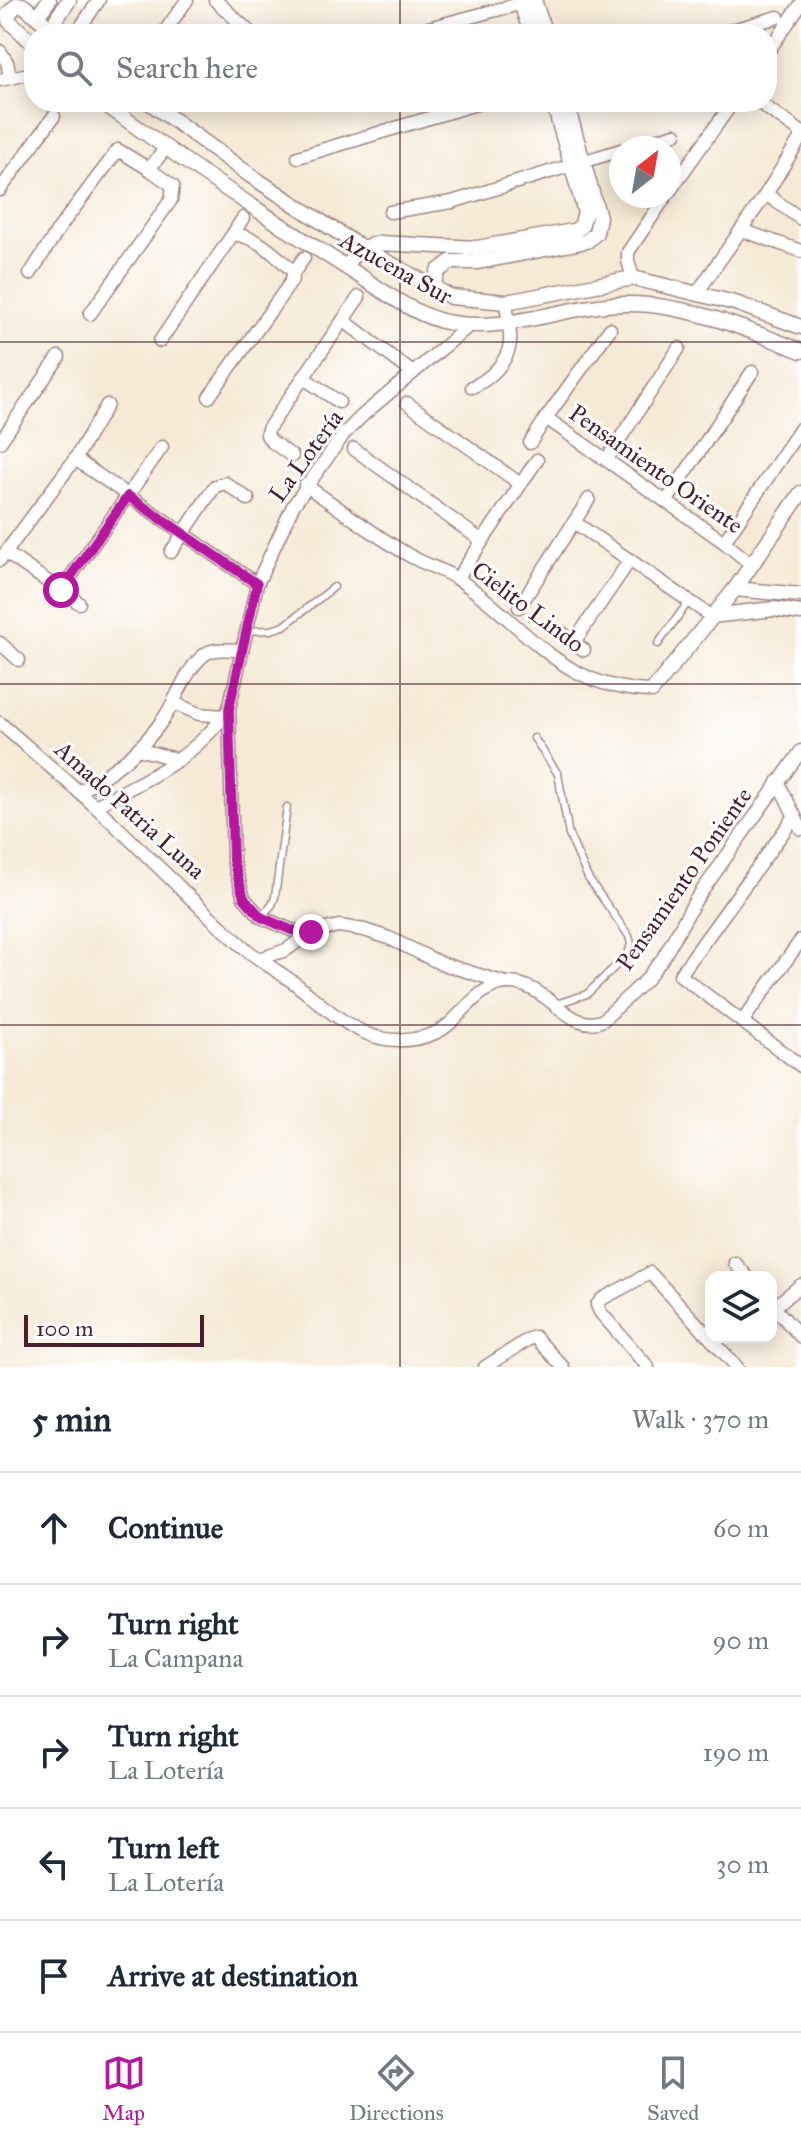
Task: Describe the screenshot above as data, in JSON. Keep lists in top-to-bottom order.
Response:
{
  "streets": {
    "street": [
      "Azucena Sur",
      "La Lotería",
      "Pensamiento Oriente",
      "Cielito Lindo",
      "Amado Patria Luna",
      "Pensamiento Poniente"
    ]
  },
  "crossings": [
    ["Azucena Sur", "La Lotería"],
    ["La Lotería", "Cielito Lindo"],
    ["Pensamiento Oriente", "Cielito Lindo"],
    ["Amado Patria Luna", "Pensamiento Poniente"]
  ],
  "scale_bar": "100 m",
  "north": "top right",
  "page": {
    "search": "Search here",
    "scale": "100 m",
    "heading": ["5 min", "Walk · 370 m"],
    "list": [
      ["Continue", "60 m"],
      ["Turn right", "La Campana", "90 m"],
      ["Turn right", "La Lotería", "190 m"],
      ["Turn left", "La Lotería", "30 m"],
      "Arrive at destination"
    ],
    "nav": ["Map", "Directions", "Saved"]
  }
}
